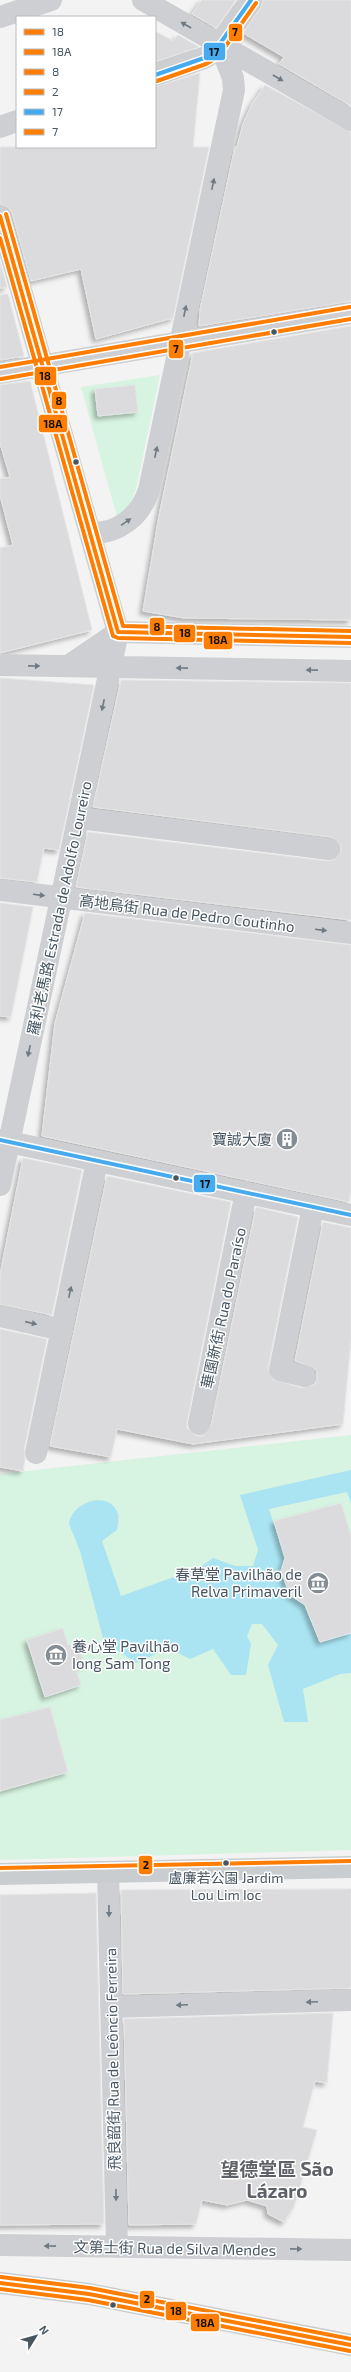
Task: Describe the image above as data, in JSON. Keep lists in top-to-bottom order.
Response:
{
  "streets": {
    "street": [
      "羅利老馬路 Estrada de Adolfo Loureiro",
      "高地烏街 Rua de Pedro Coutinho",
      "華園新街 Rua do Paraíso",
      "飛良韶街 Rua de Leôncio Ferreira",
      "文第士街 Rua de Silva Mendes"
    ]
  },
  "crossings": [
    ["羅利老馬路 Estrada de Adolfo Loureiro", "高地烏街 Rua de Pedro Coutinho"],
    ["飛良韶街 Rua de Leôncio Ferreira", "文第士街 Rua de Silva Mendes"]
  ],
  "one_way": ["羅利老馬路 Estrada de Adolfo Loureiro", "飛良韶街 Rua de Leôncio Ferreira"],
  "districts": ["望德堂區 São Lázaro"],
  "places": {
    "building": ["寶誠大廈"],
    "museum": ["春草堂 Pavilhão de Relva Primaveril", "養心堂 Pavilhão Iong Sam Tong"],
    "other": ["盧廉若公園 Jardim Lou Lim Ioc"]
  },
  "lines": [
    "transit line 17",
    "transit line 7",
    "transit line 8",
    "transit line 18",
    "transit line 18A",
    "transit line 2"
  ],
  "legend": [
    "18",
    "18A",
    "8",
    "2",
    "17",
    "7"
  ],
  "north": "top right"
}
